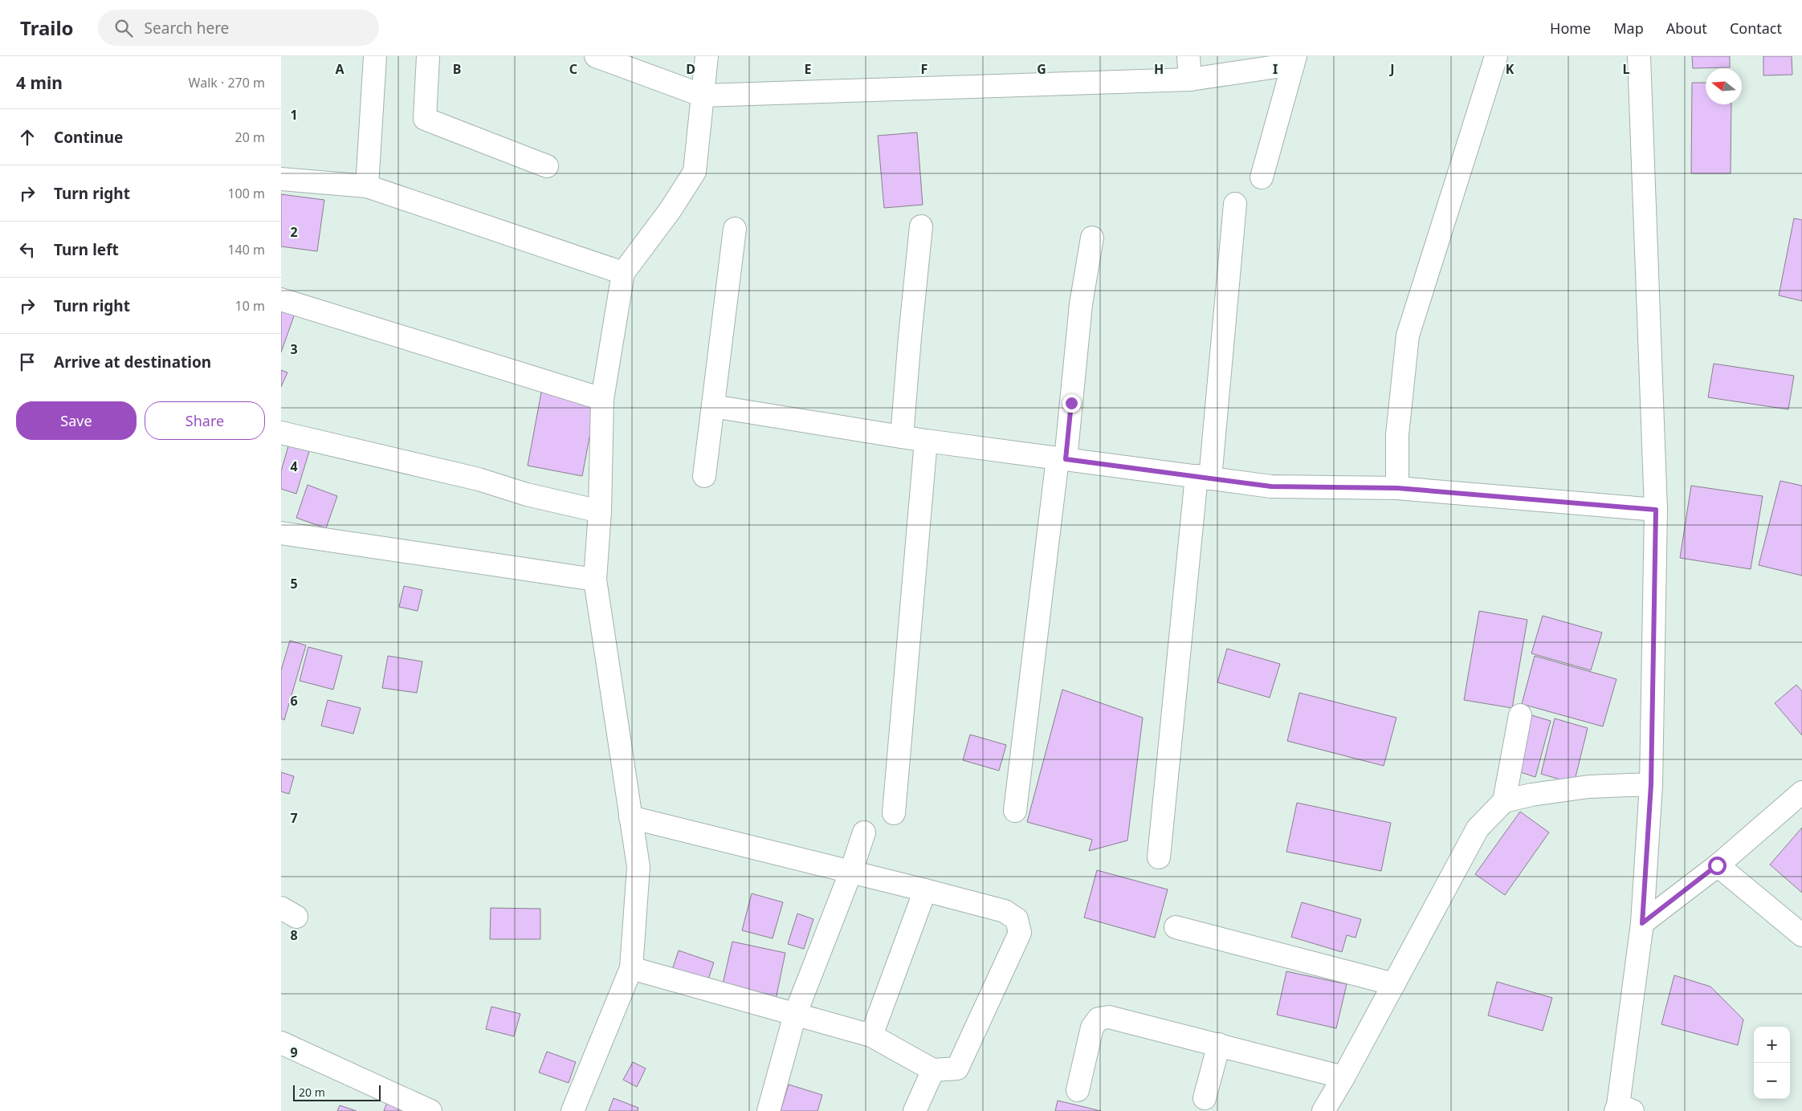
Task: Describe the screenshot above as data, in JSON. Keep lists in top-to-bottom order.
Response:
{
  "scale_bar": "20 m",
  "north": "left",
  "page": {
    "header": "Trailo",
    "search": "Search here",
    "nav": [
      "Home",
      "Map",
      "About",
      "Contact"
    ],
    "heading": ["4 min", "Walk · 270 m"],
    "list": [
      ["Continue", "20 m"],
      ["Turn right", "100 m"],
      ["Turn left", "140 m"],
      ["Turn right", "10 m"],
      "Arrive at destination"
    ],
    "buttons": ["Save", "Share"],
    "map_buttons": ["+", "−"],
    "scale": "20 m"
  },
  "grid": {
    "columns": [
      "A",
      "B",
      "C",
      "D",
      "E",
      "F",
      "G",
      "H",
      "I",
      "J",
      "K",
      "L"
    ],
    "rows": [
      "1",
      "2",
      "3",
      "4",
      "5",
      "6",
      "7",
      "8",
      "9"
    ]
  }
}
